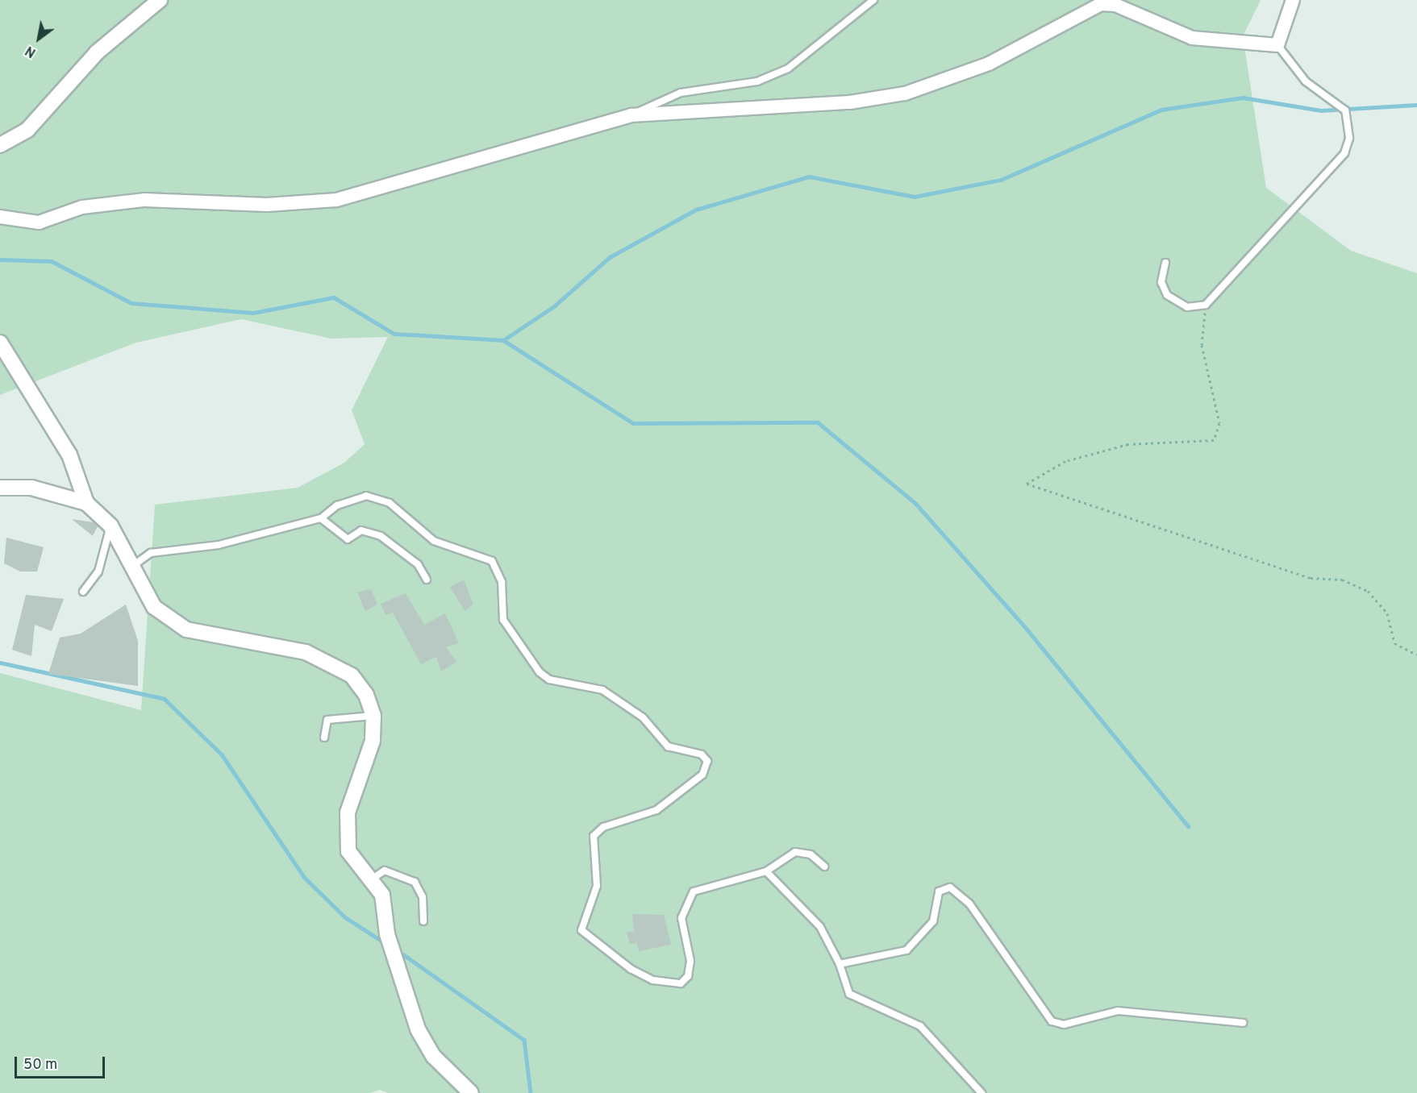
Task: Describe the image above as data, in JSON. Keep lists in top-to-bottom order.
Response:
{
  "scale_bar": "50 m",
  "north": "bottom left"
}
